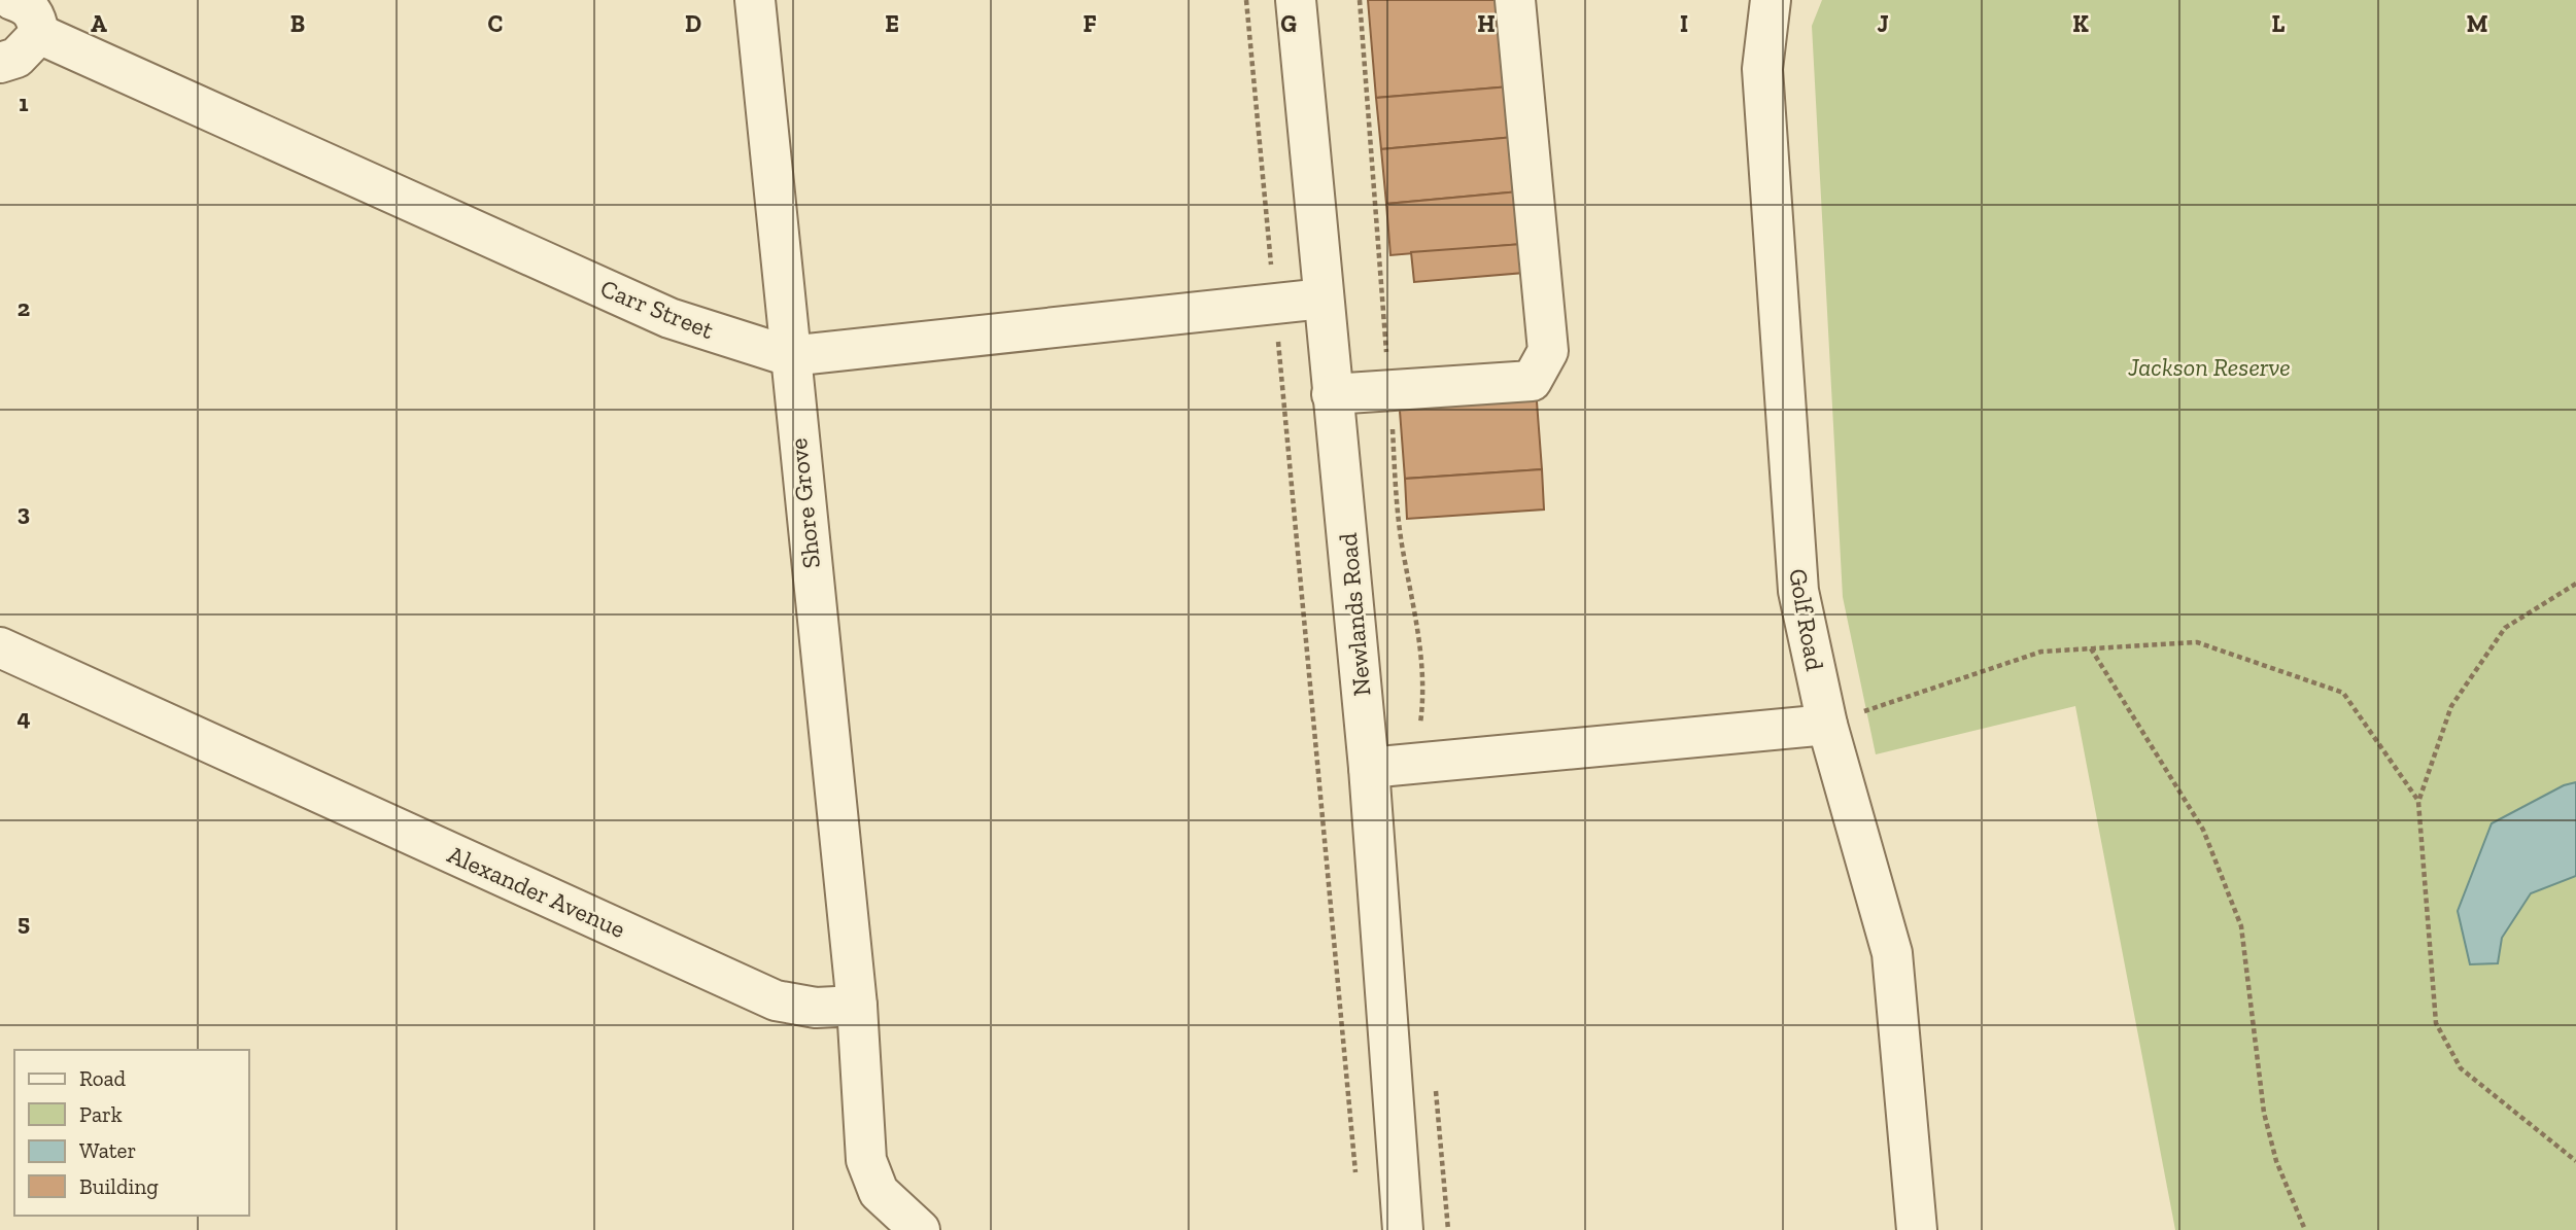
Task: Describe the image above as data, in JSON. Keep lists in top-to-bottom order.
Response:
{
  "streets": {
    "street": [
      "Carr Street",
      "Shore Grove",
      "Newlands Road",
      "Golf Road",
      "Alexander Avenue"
    ]
  },
  "crossings": [
    ["Carr Street", "Shore Grove"],
    ["Carr Street", "Newlands Road"],
    ["Shore Grove", "Alexander Avenue"]
  ],
  "parks": ["Jackson Reserve"],
  "legend": [
    "Road",
    "Park",
    "Water",
    "Building"
  ],
  "grid": {
    "columns": [
      "A",
      "B",
      "C",
      "D",
      "E",
      "F",
      "G",
      "H",
      "I",
      "J",
      "K",
      "L",
      "M"
    ],
    "rows": [
      "1",
      "2",
      "3",
      "4",
      "5"
    ]
  }
}
